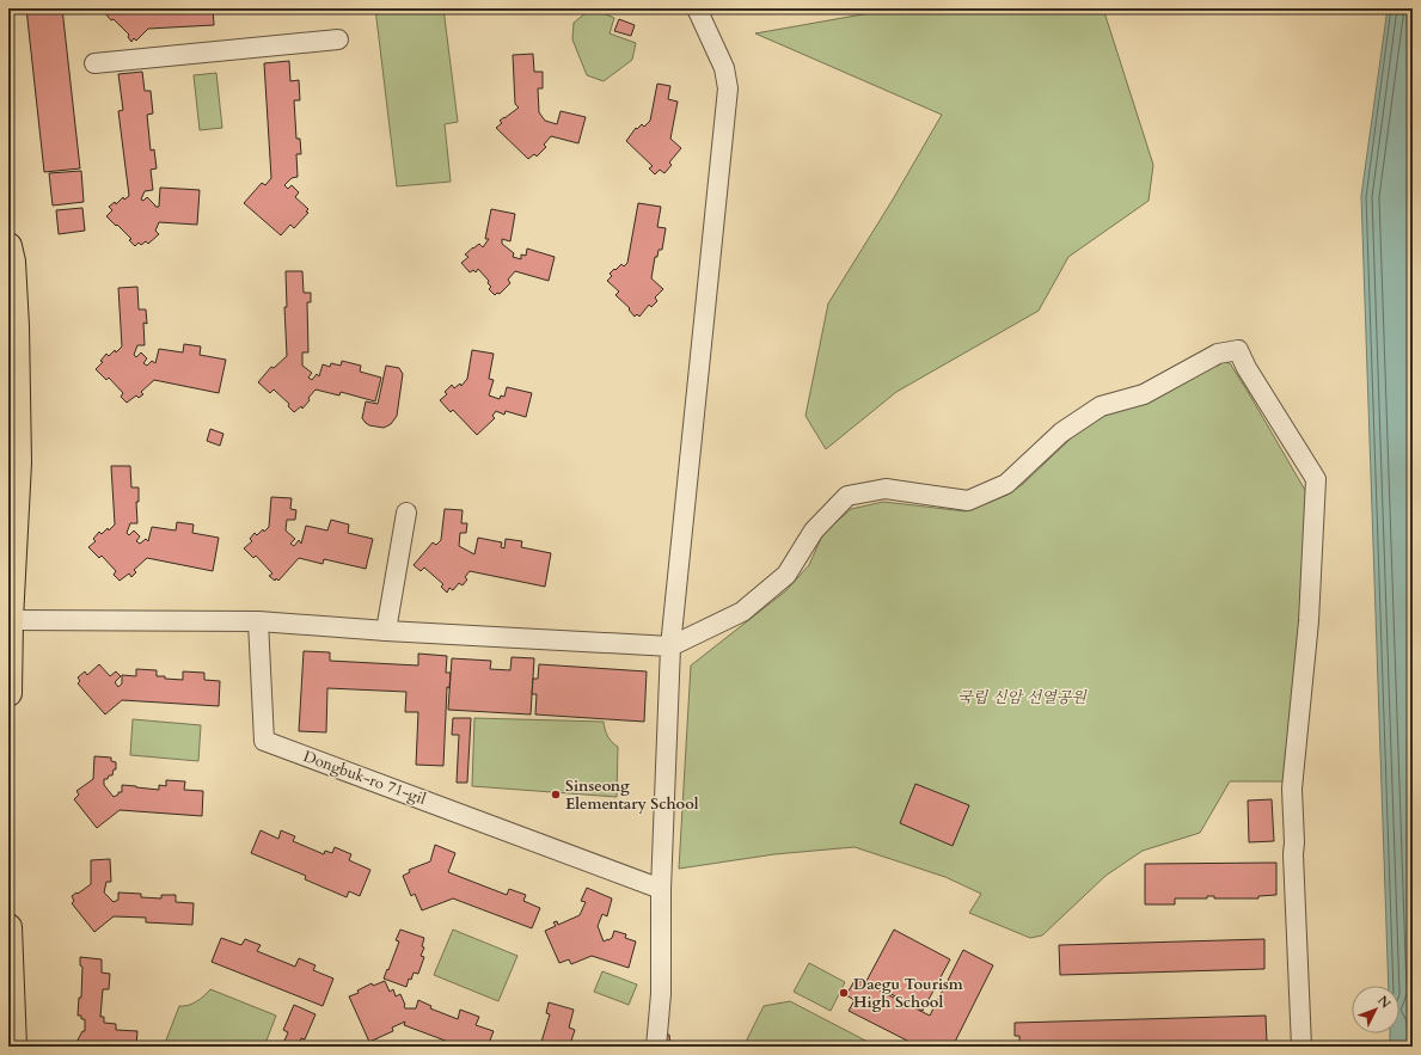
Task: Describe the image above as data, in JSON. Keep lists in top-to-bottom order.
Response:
{
  "streets": {
    "street": ["Dongbuk-ro 71-gil"]
  },
  "parks": ["국립 신암 선열공원"],
  "places": ["Sinseong Elementary School", "Daegu Tourism High School"],
  "north": "top right"
}
